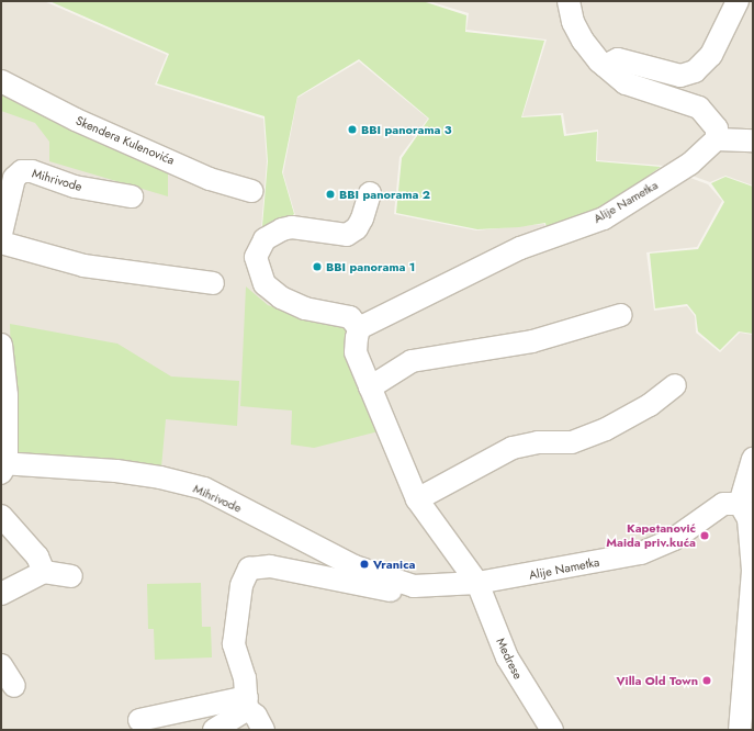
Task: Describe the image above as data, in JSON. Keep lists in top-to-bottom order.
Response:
{
  "streets": {
    "street": [
      "Skendera Kulenovića",
      "Mihrivode",
      "Alije Nametka",
      "Medrese"
    ]
  },
  "crossings": [
    ["Mihrivode", "Alije Nametka"],
    ["Mihrivode", "Medrese"],
    ["Alije Nametka", "Medrese"]
  ],
  "places": [
    "BBI panorama 3",
    "BBI panorama 2",
    "BBI panorama 1",
    "Kapetanović Maida priv.kuća",
    "Vranica",
    "Villa Old Town"
  ]
}
